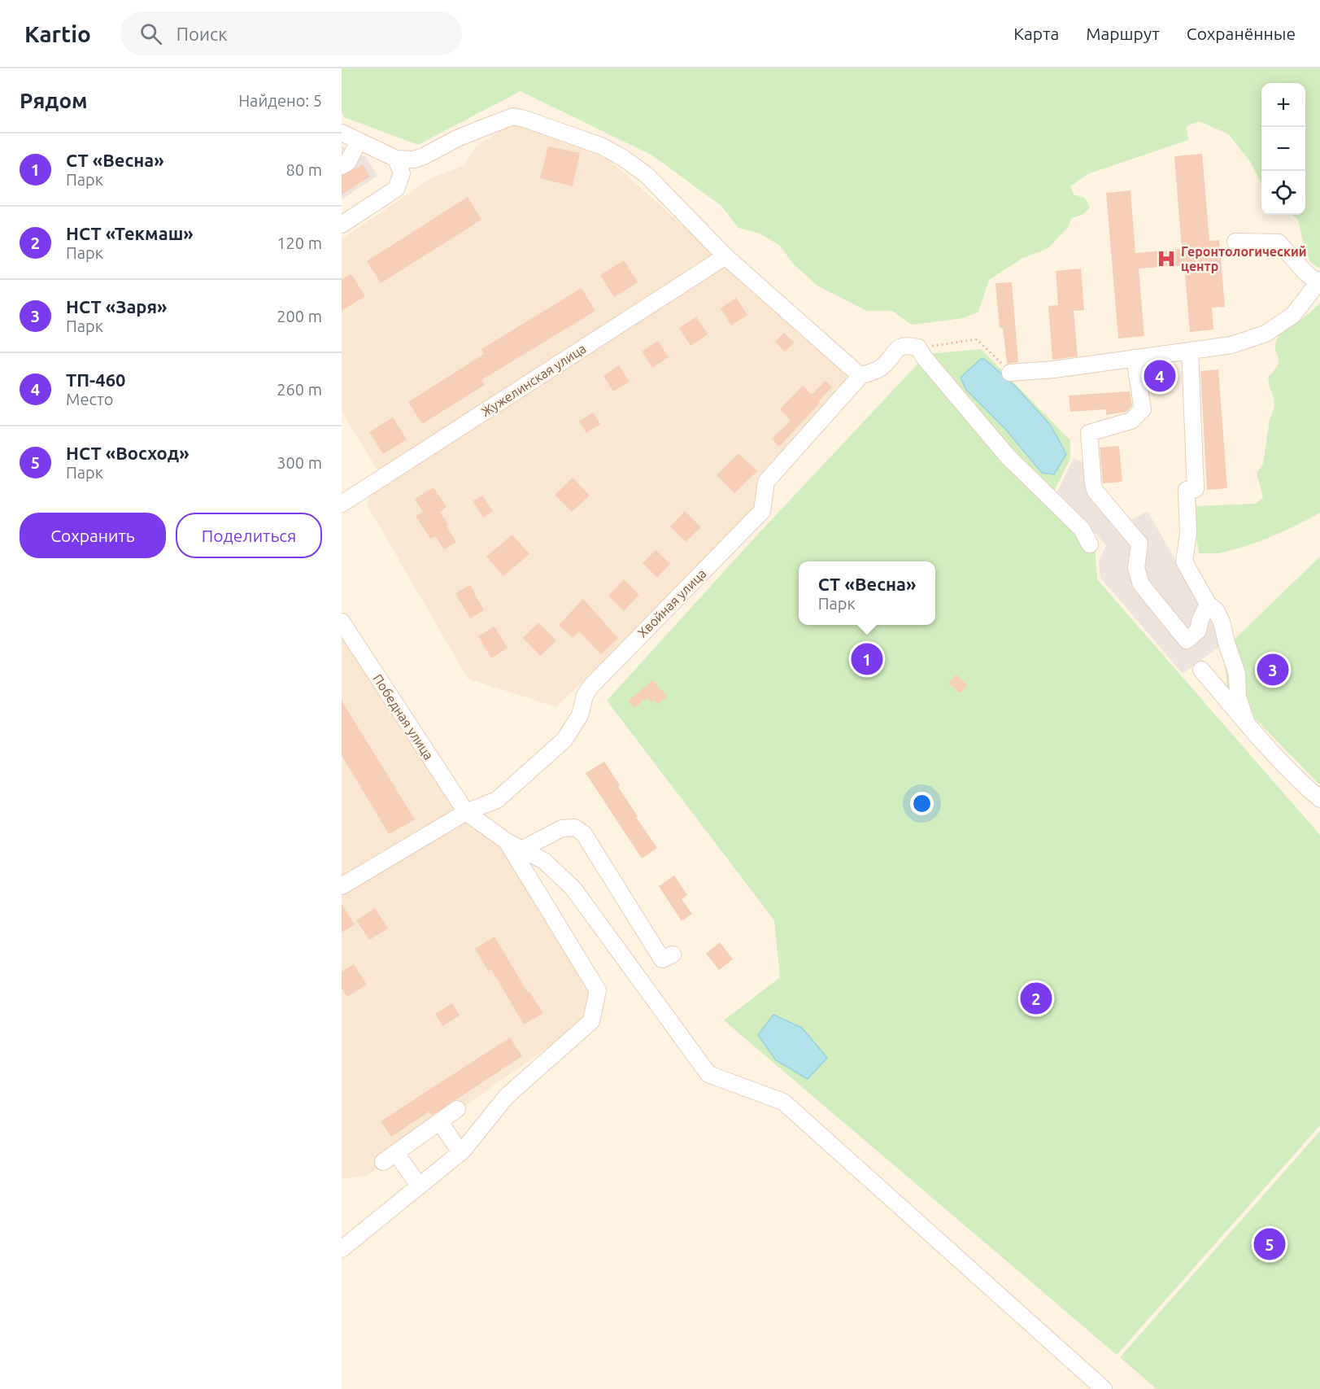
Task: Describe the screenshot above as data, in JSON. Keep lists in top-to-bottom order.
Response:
{
  "streets": {
    "street": ["Жужелинская улица", "Хвойная улица", "Победная улица"]
  },
  "crossings": [
    ["Хвойная улица", "Победная улица"]
  ],
  "places": {
    "hospital": ["Геронтологический центр"]
  },
  "page": {
    "header": "Kartio",
    "search": "Поиск",
    "nav": ["Карта", "Маршрут", "Сохранённые"],
    "heading": ["Рядом", "Найдено: 5"],
    "map_buttons": ["+", "−"],
    "list": [
      {
        "mark": "1",
        "name": "СТ «Весна»",
        "note": "Парк",
        "value": "80 m"
      },
      {
        "mark": "2",
        "name": "НСТ «Текмаш»",
        "note": "Парк",
        "value": "120 m"
      },
      {
        "mark": "3",
        "name": "НСТ «Заря»",
        "note": "Парк",
        "value": "200 m"
      },
      {
        "mark": "4",
        "name": "ТП-460",
        "note": "Место",
        "value": "260 m"
      },
      {
        "mark": "5",
        "name": "НСТ «Восход»",
        "note": "Парк",
        "value": "300 m"
      }
    ],
    "pins": [
      "4",
      "1",
      "3",
      "2",
      "5"
    ],
    "buttons": ["Сохранить", "Поделиться"],
    "popup": ["СТ «Весна»", "Парк"]
  }
}
